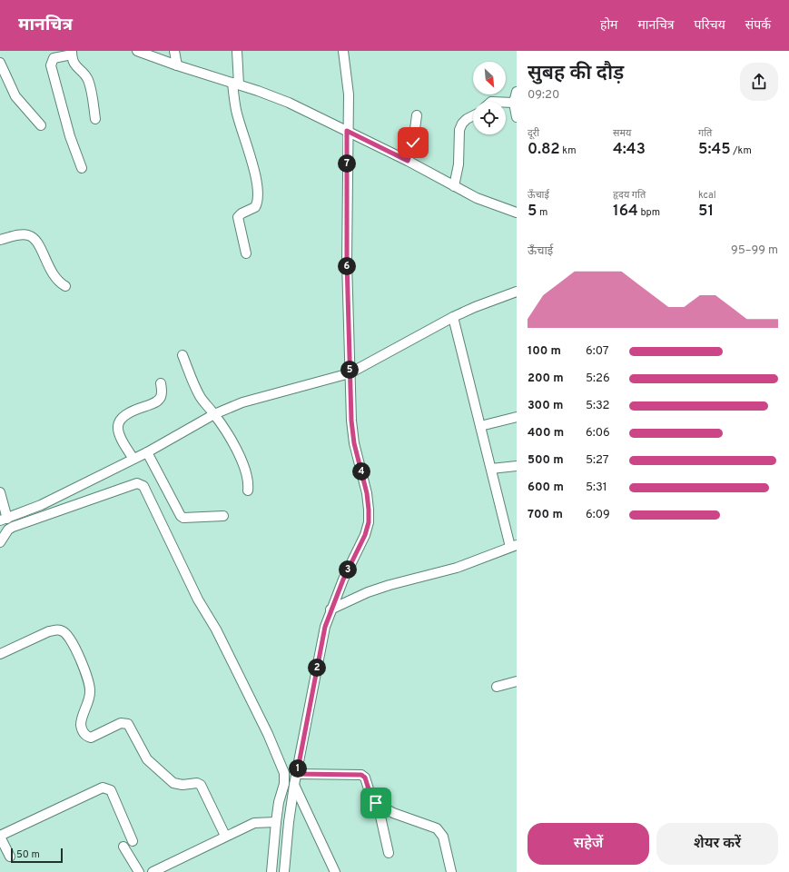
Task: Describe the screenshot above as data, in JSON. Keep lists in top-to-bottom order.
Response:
{
  "scale_bar": "50 m",
  "north": "bottom right",
  "page": {
    "header": "मानचित्र",
    "nav": [
      "होम",
      "मानचित्र",
      "परिचय",
      "संपर्क"
    ],
    "heading": ["सुबह की दौड़", "09:20"],
    "stats": [
      ["दूरी", "0.82 km"],
      ["समय", "4:43"],
      ["गति", "5:45 /km"],
      ["ऊँचाई", "5 m"],
      ["हृदय गति", "164 bpm"],
      ["kcal", "51"]
    ],
    "pins": [
      "7",
      "6",
      "5",
      "4",
      "3",
      "2",
      "1"
    ],
    "chart": ["ऊँचाई", "95–99 m"],
    "list": [
      {
        "name": "100 m",
        "note": "6:07"
      },
      {
        "name": "200 m",
        "note": "5:26"
      },
      {
        "name": "300 m",
        "note": "5:32"
      },
      {
        "name": "400 m",
        "note": "6:06"
      },
      {
        "name": "500 m",
        "note": "5:27"
      },
      {
        "name": "600 m",
        "note": "5:31"
      },
      {
        "name": "700 m",
        "note": "6:09"
      }
    ],
    "buttons": ["सहेजें", "शेयर करें"],
    "scale": "50 m"
  }
}
